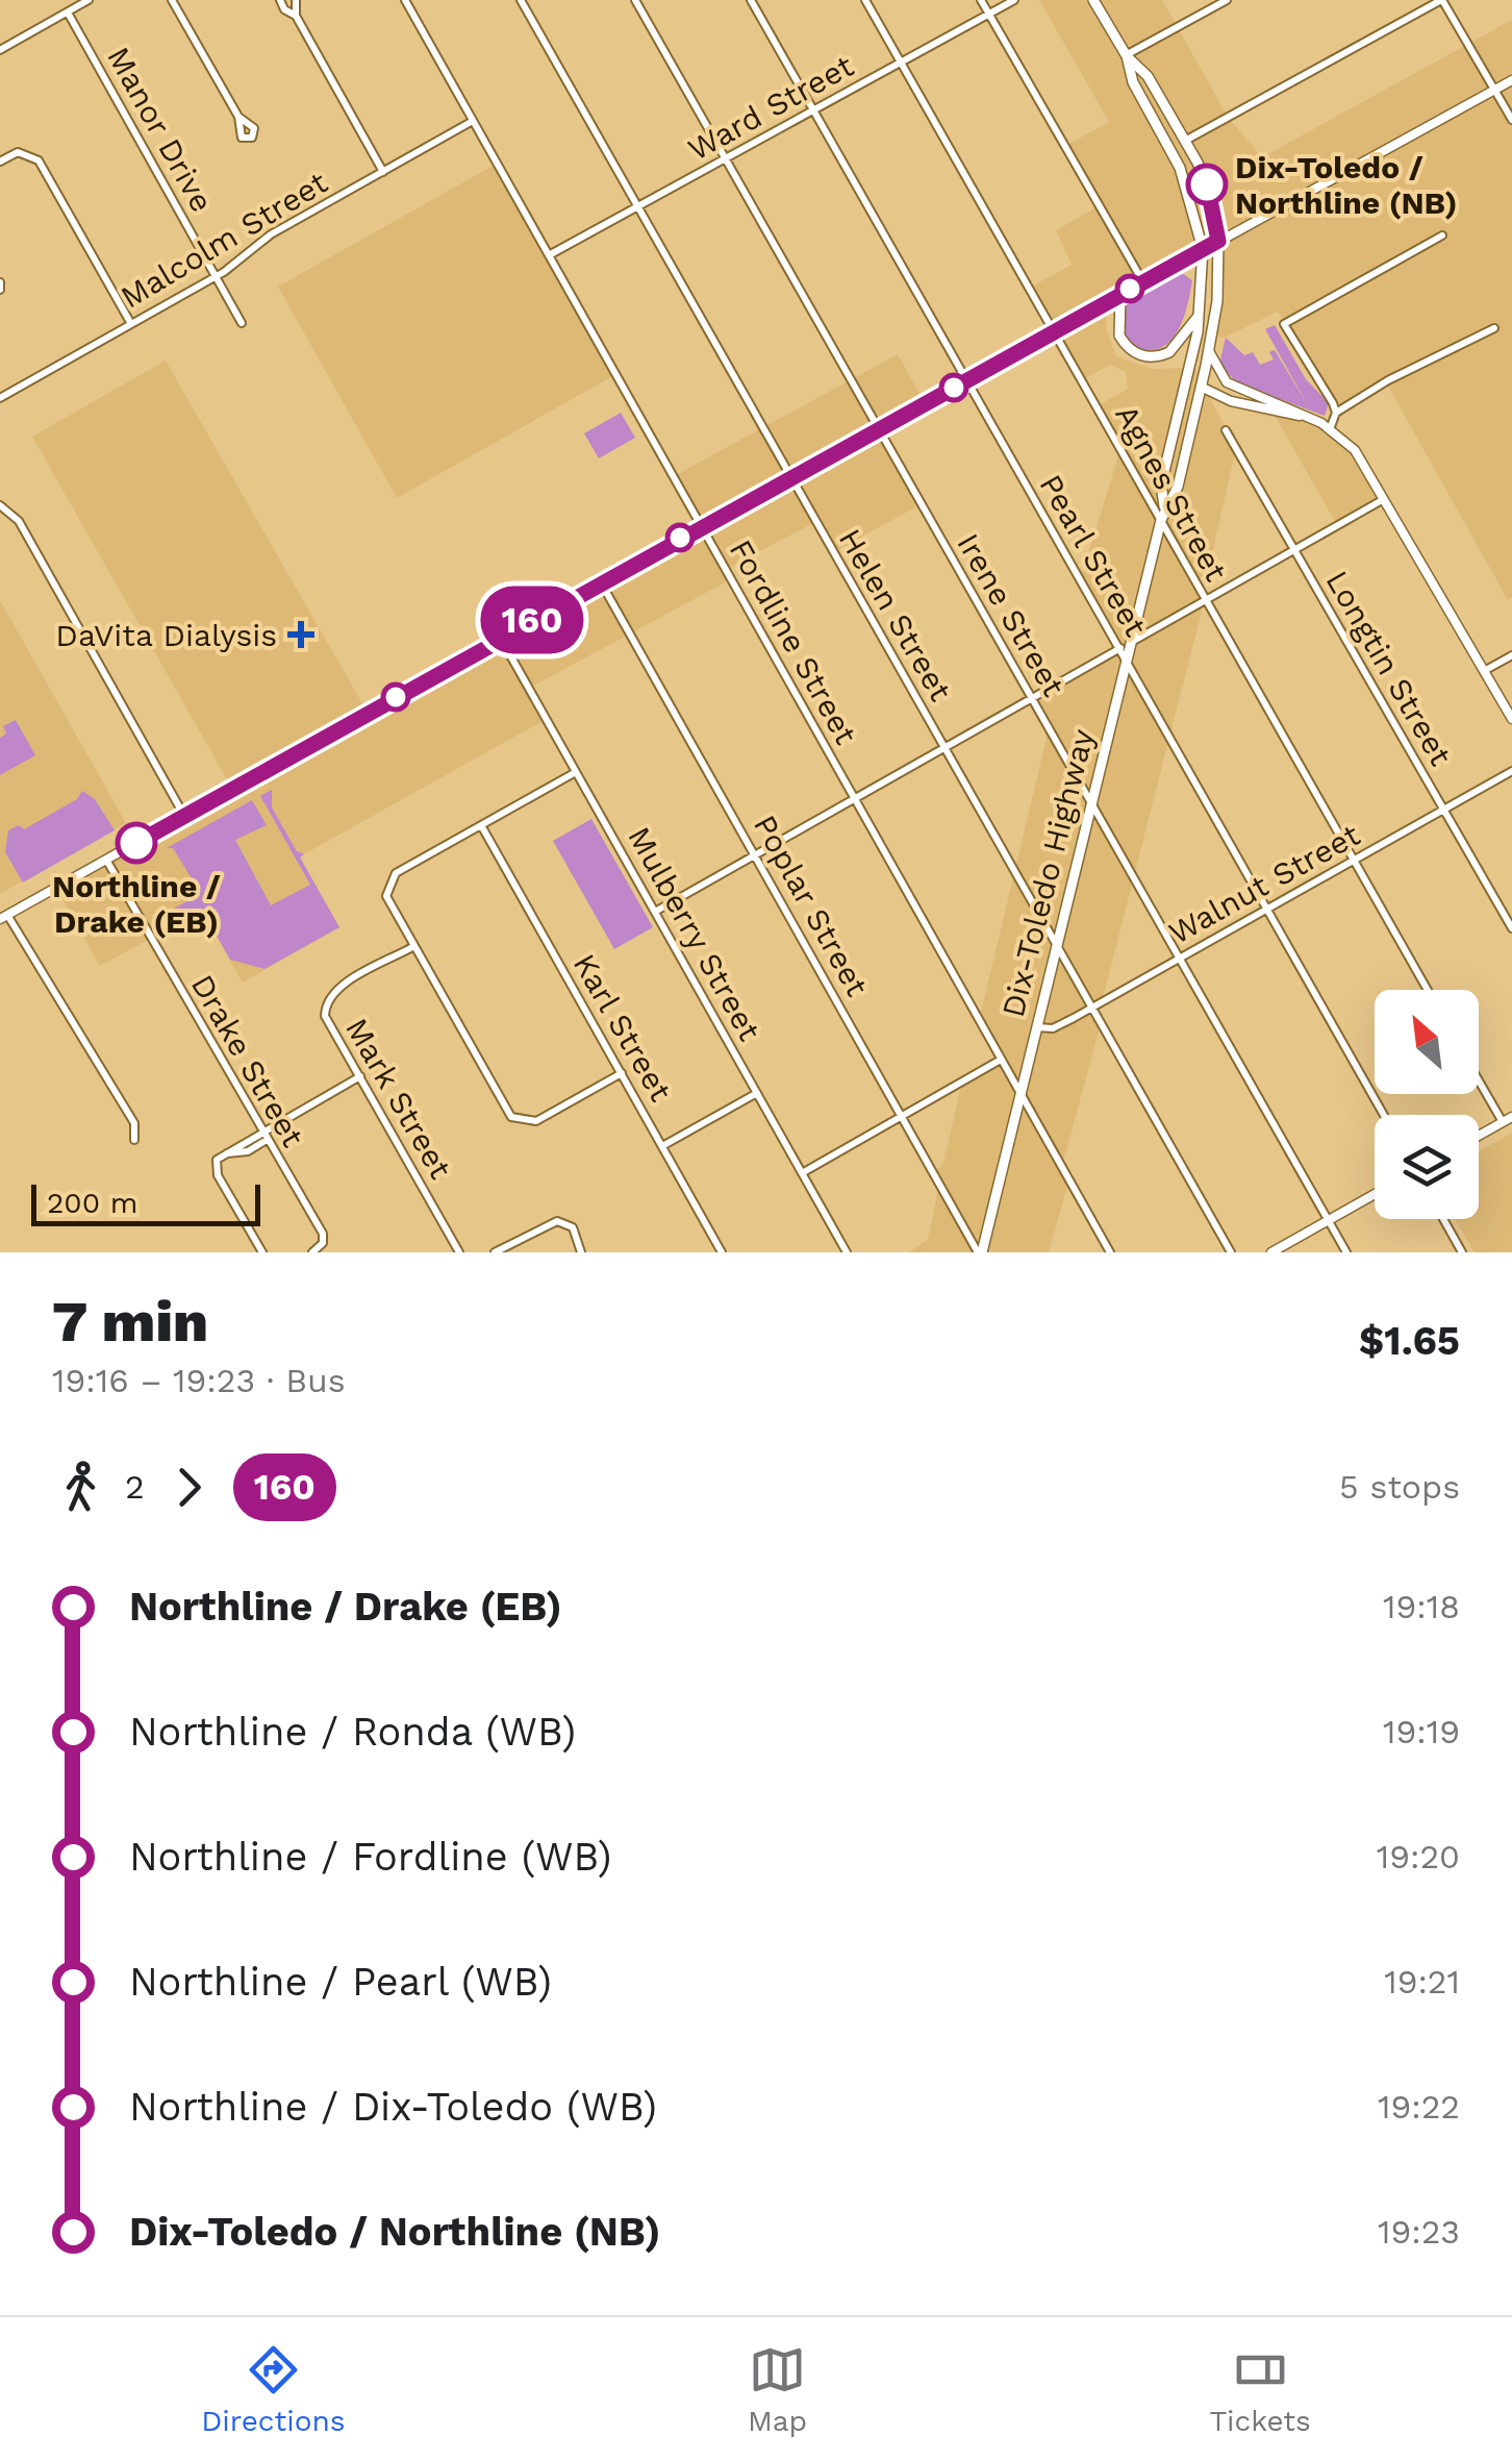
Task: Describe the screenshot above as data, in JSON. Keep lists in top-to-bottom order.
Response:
{
  "streets": {
    "main road": ["Dix-Toledo Highway"],
    "street": [
      "Ward Street",
      "Manor Drive",
      "Malcolm Street",
      "Agnes Street",
      "Pearl Street",
      "Helen Street",
      "Irene Street",
      "Fordline Street",
      "Longtin Street",
      "Walnut Street",
      "Poplar Street",
      "Mulberry Street",
      "Karl Street",
      "Drake Street",
      "Mark Street"
    ]
  },
  "crossings": [
    ["Ward Street", "Agnes Street"],
    ["Ward Street", "Pearl Street"],
    ["Ward Street", "Helen Street"],
    ["Ward Street", "Irene Street"],
    ["Ward Street", "Fordline Street"],
    ["Manor Drive", "Malcolm Street"],
    ["Malcolm Street", "Fordline Street"],
    ["Agnes Street", "Dix-Toledo Highway"],
    ["Agnes Street", "Walnut Street"],
    ["Pearl Street", "Dix-Toledo Highway"],
    ["Pearl Street", "Walnut Street"],
    ["Helen Street", "Dix-Toledo Highway"],
    ["Helen Street", "Walnut Street"],
    ["Irene Street", "Dix-Toledo Highway"],
    ["Irene Street", "Walnut Street"],
    ["Fordline Street", "Dix-Toledo Highway"],
    ["Longtin Street", "Walnut Street"],
    ["Dix-Toledo Highway", "Walnut Street"],
    ["Dix-Toledo Highway", "Poplar Street"]
  ],
  "places": {
    "other": ["Dix-Toledo / Northline (NB)", "Northline / Drake (EB)"],
    "health": ["DaVita Dialysis"]
  },
  "lines": ["bus line 160"],
  "scale_bar": "200 m",
  "north": "top left",
  "page": {
    "on_map": "160",
    "scale": "200 m",
    "heading": ["7 min", "19:16 – 19:23 · Bus", "$1.65"],
    "legs": ["2", "160", "5 stops"],
    "list": [
      {
        "name": "Northline / Drake (EB)",
        "value": "19:18"
      },
      {
        "name": "Northline / Ronda (WB)",
        "value": "19:19"
      },
      {
        "name": "Northline / Fordline (WB)",
        "value": "19:20"
      },
      {
        "name": "Northline / Pearl (WB)",
        "value": "19:21"
      },
      {
        "name": "Northline / Dix-Toledo (WB)",
        "value": "19:22"
      },
      {
        "name": "Dix-Toledo / Northline (NB)",
        "value": "19:23"
      }
    ],
    "tabs": ["Directions", "Map", "Tickets"]
  }
}
